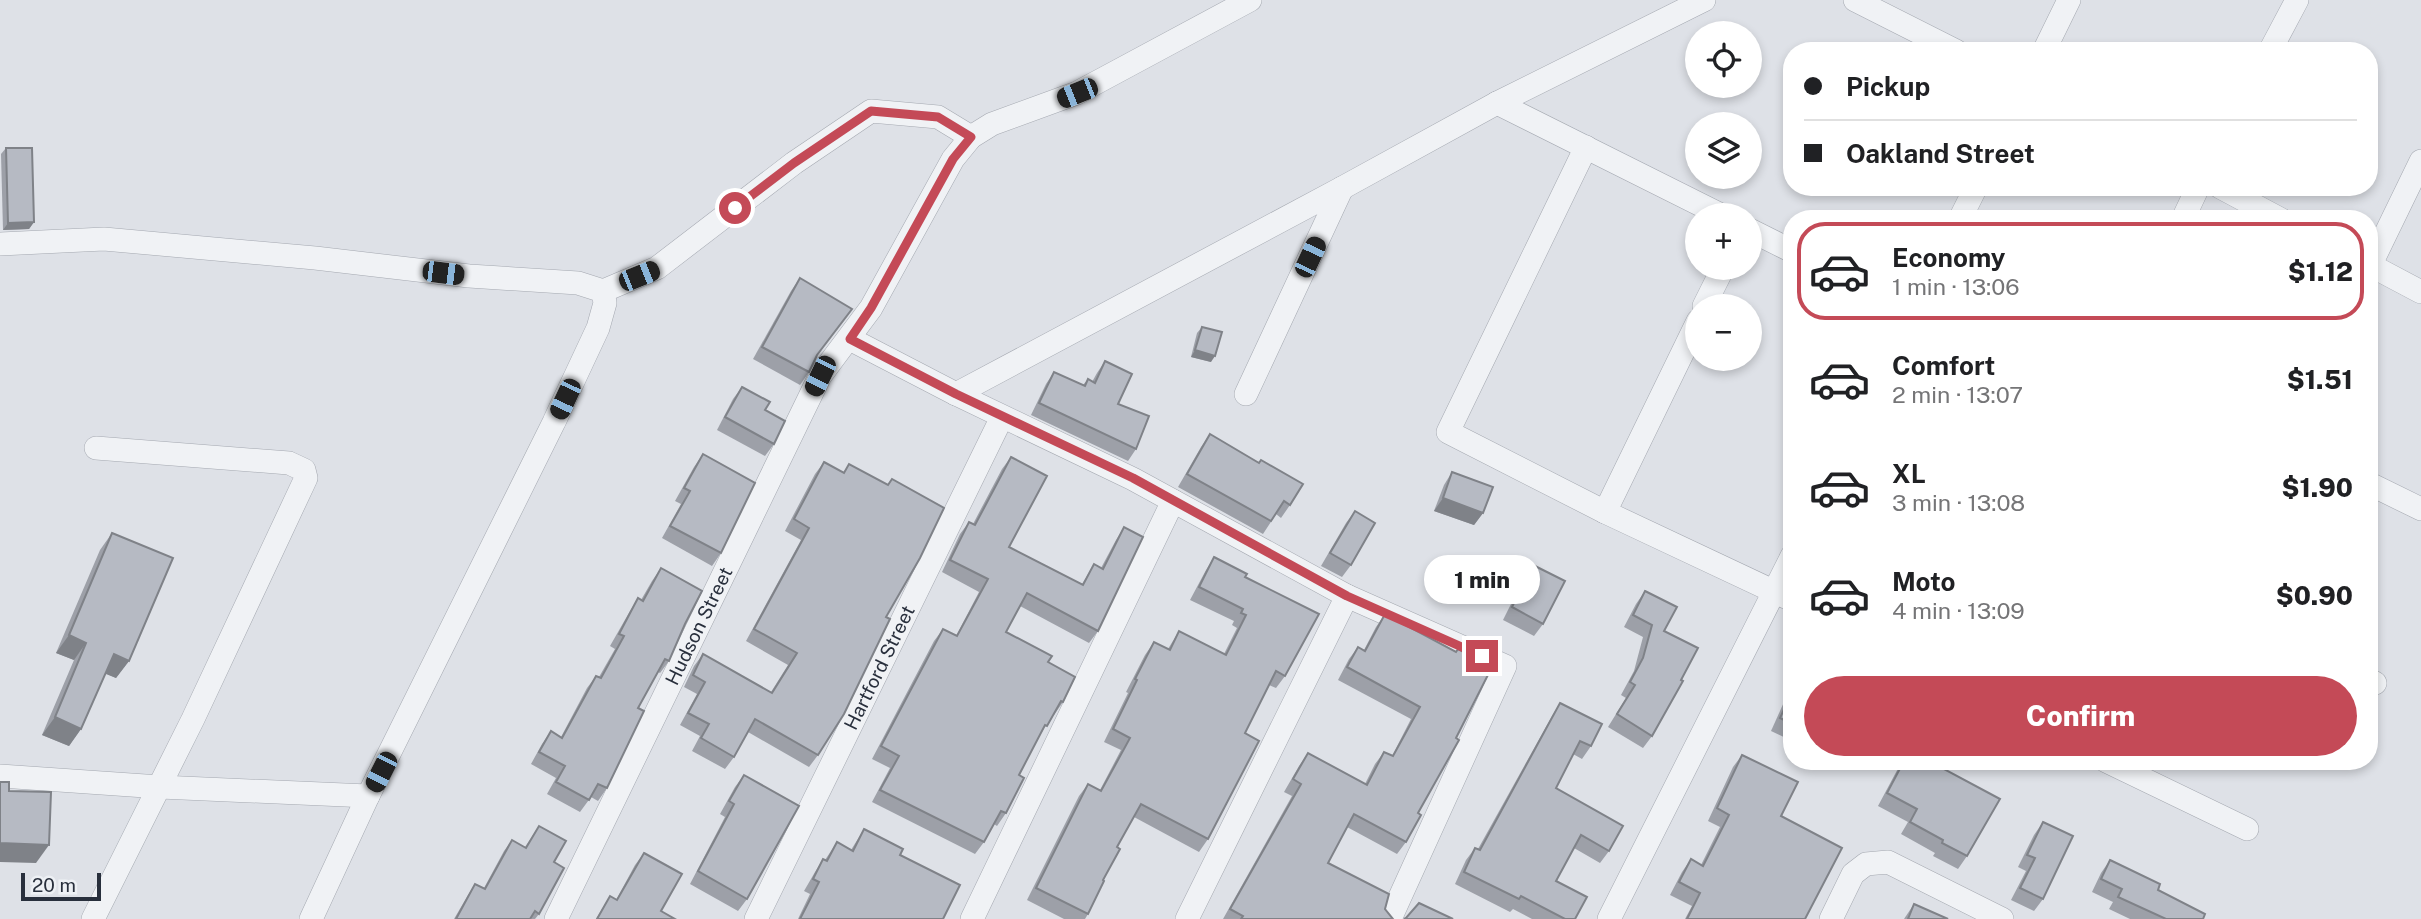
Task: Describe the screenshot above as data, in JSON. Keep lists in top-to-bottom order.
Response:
{
  "streets": {
    "street": ["Hudson Street", "Hartford Street"]
  },
  "scale_bar": "20 m",
  "page": {
    "map_buttons": ["+", "−"],
    "banner": ["Pickup", "Oakland Street"],
    "list": [
      {
        "name": "Economy",
        "note": "1 min · 13:06",
        "value": "$1.12"
      },
      {
        "name": "Comfort",
        "note": "2 min · 13:07",
        "value": "$1.51"
      },
      {
        "name": "XL",
        "note": "3 min · 13:08",
        "value": "$1.90"
      },
      {
        "name": "Moto",
        "note": "4 min · 13:09",
        "value": "$0.90"
      }
    ],
    "bubble": "1 min",
    "buttons": "Confirm",
    "scale": "20 m"
  }
}
